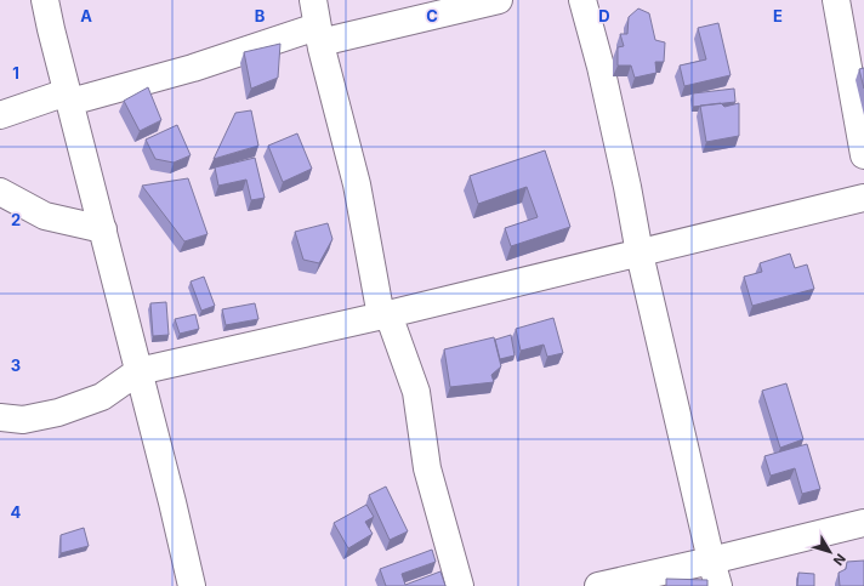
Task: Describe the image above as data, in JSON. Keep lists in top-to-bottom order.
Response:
{
  "north": "bottom right",
  "grid": {
    "columns": [
      "A",
      "B",
      "C",
      "D",
      "E"
    ],
    "rows": [
      "1",
      "2",
      "3",
      "4"
    ]
  }
}
